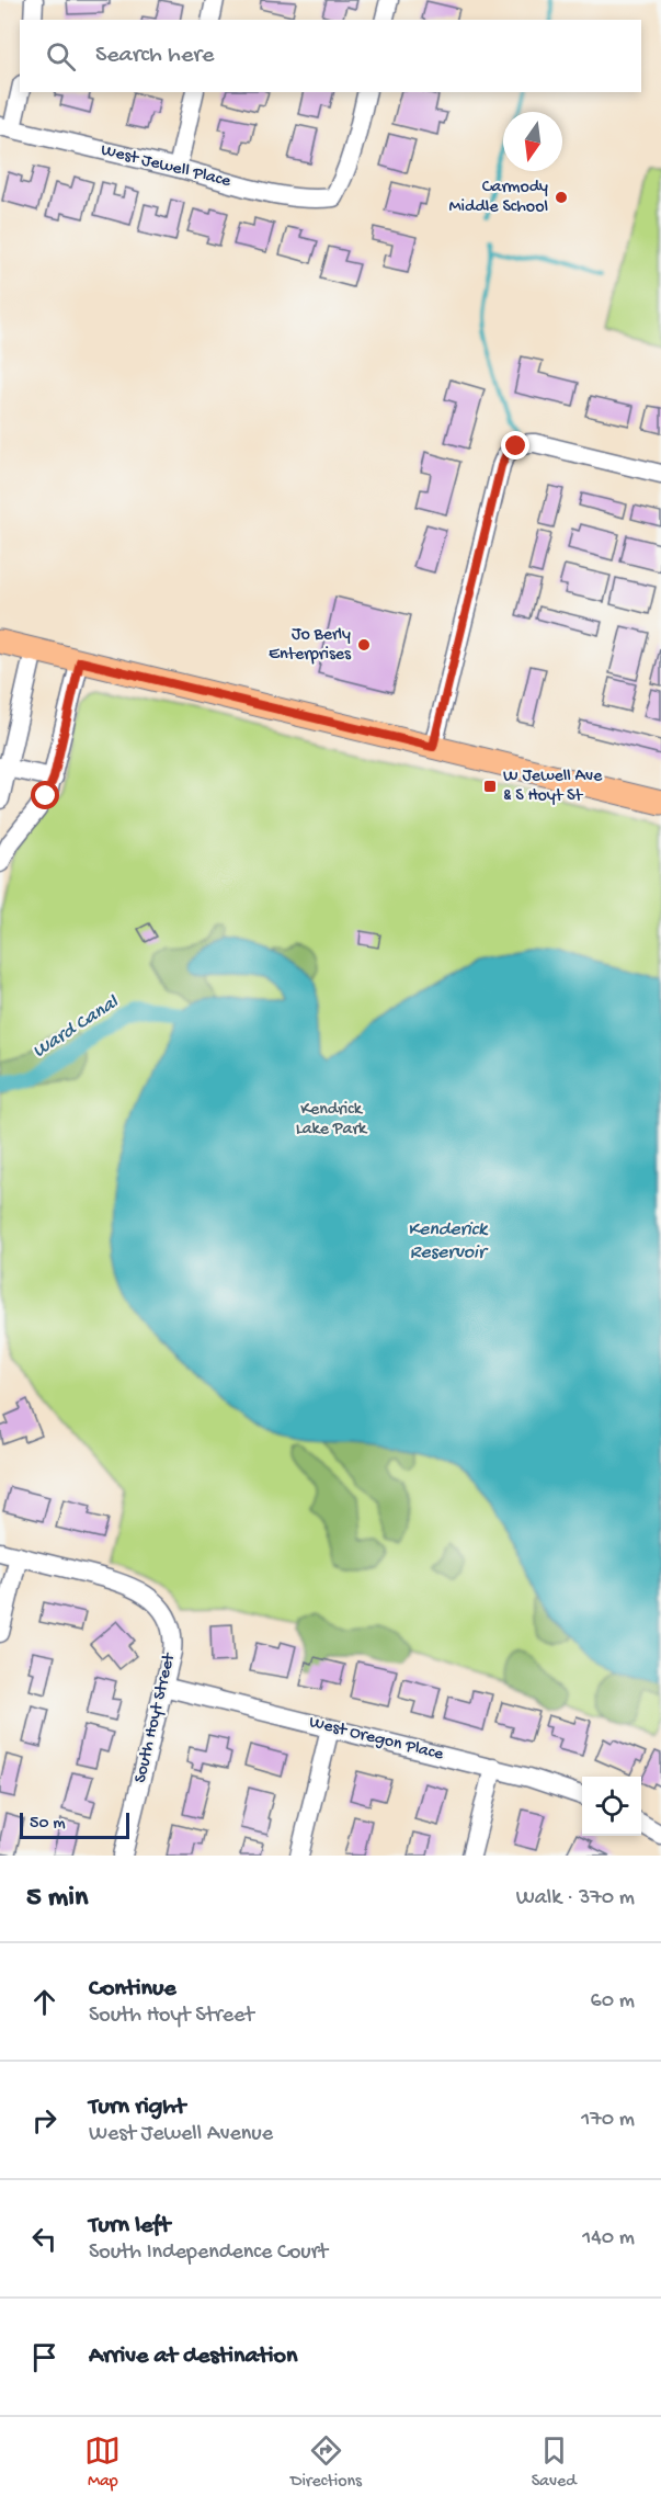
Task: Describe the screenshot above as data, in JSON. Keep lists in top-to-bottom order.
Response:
{
  "streets": {
    "street": ["West Jewell Place", "South Hoyt Street", "West Oregon Place"]
  },
  "crossings": [
    ["South Hoyt Street", "West Oregon Place"]
  ],
  "water": ["Ward Canal", "Kenderick Reservoir"],
  "parks": ["Kendrick Lake Park"],
  "places": {
    "other": ["Carmody Middle School", "Jo Berly Enterprises"],
    "transit": ["W Jewell Ave & S Hoyt St"]
  },
  "scale_bar": "50 m",
  "north": "bottom",
  "page": {
    "search": "Search here",
    "scale": "50 m",
    "heading": ["5 min", "Walk · 370 m"],
    "list": [
      ["Continue", "South Hoyt Street", "60 m"],
      ["Turn right", "West Jewell Avenue", "170 m"],
      ["Turn left", "South Independence Court", "140 m"],
      "Arrive at destination"
    ],
    "nav": ["Map", "Directions", "Saved"]
  }
}
